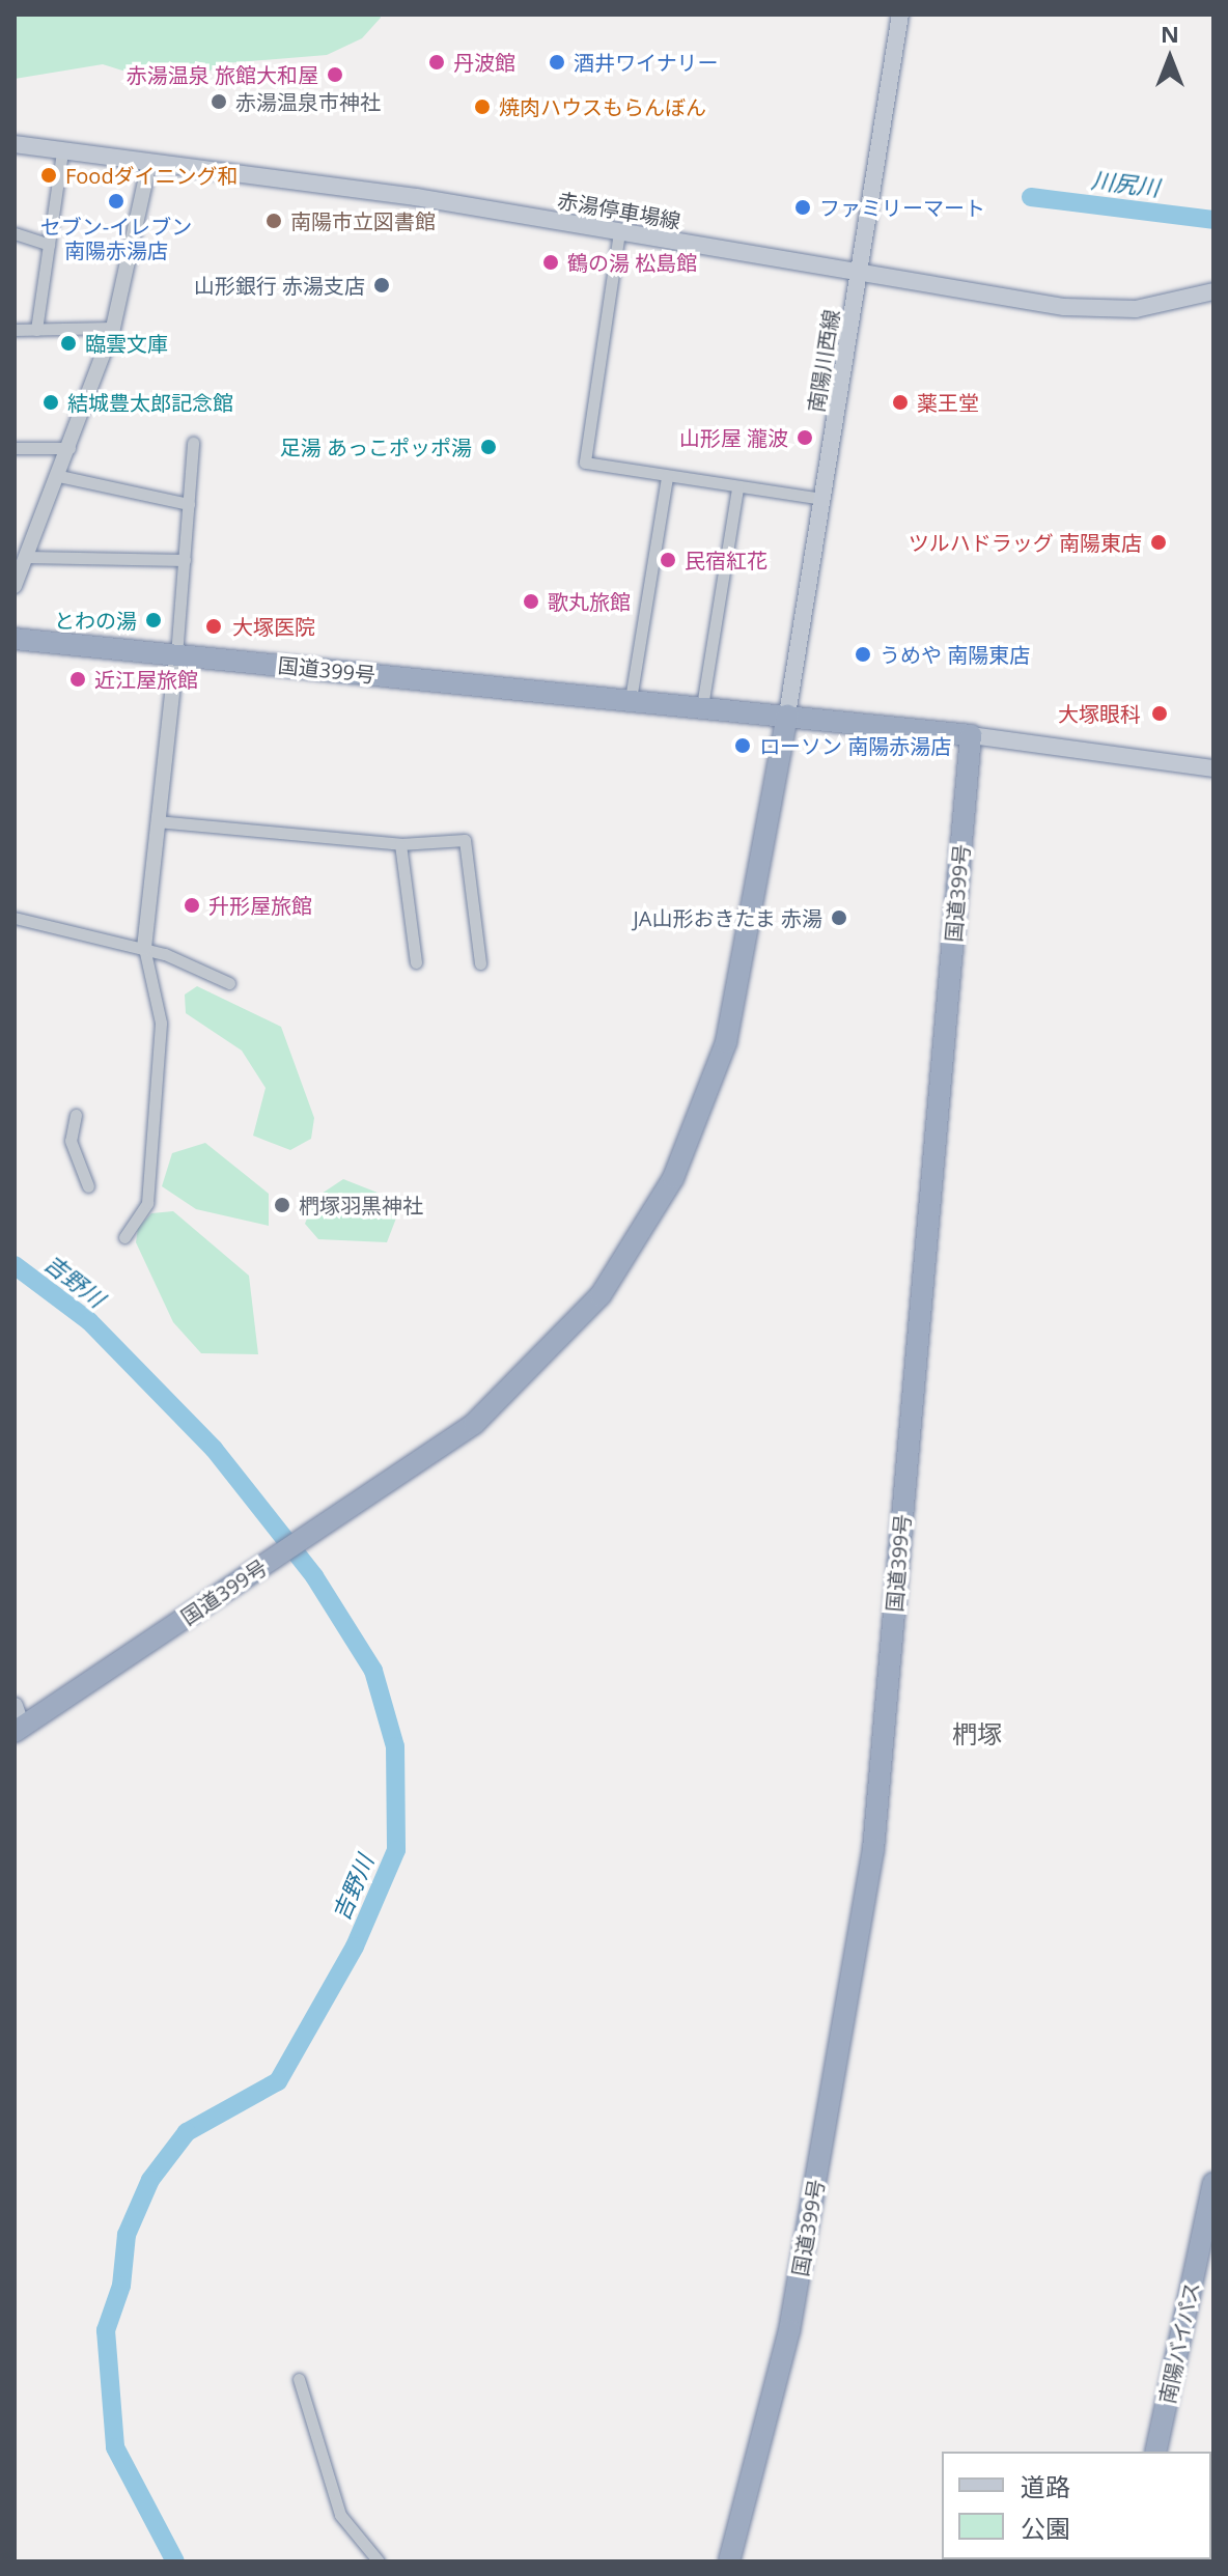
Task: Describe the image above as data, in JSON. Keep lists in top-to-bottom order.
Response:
{
  "streets": {
    "highway": ["国道399号", "南陽バイパス"],
    "main road": ["赤湯停車場線", "南陽川西線"]
  },
  "crossings": [
    ["赤湯停車場線", "南陽川西線"],
    ["南陽川西線", "国道399号"]
  ],
  "districts": ["椚塚"],
  "water": ["川尻川", "吉野川"],
  "places": [
    "丹波館",
    "酒井ワイナリー",
    "赤湯温泉 旅館大和屋",
    "赤湯温泉市神社",
    "焼肉ハウスもらんぼん",
    "Foodダイニング和",
    "セブン-イレブン 南陽赤湯店",
    "ファミリーマート",
    "南陽市立図書館",
    "鶴の湯 松島館",
    "山形銀行 赤湯支店",
    "臨雲文庫",
    "結城豊太郎記念館",
    "薬王堂",
    "山形屋 瀧波",
    "足湯 あっこポッポ湯",
    "ツルハドラッグ 南陽東店",
    "民宿紅花",
    "歌丸旅館",
    "とわの湯",
    "大塚医院",
    "うめや 南陽東店",
    "近江屋旅館",
    "大塚眼科",
    "ローソン 南陽赤湯店",
    "升形屋旅館",
    "JA山形おきたま 赤湯",
    "椚塚羽黒神社"
  ],
  "legend": ["道路", "公園"],
  "north": "top"
}
